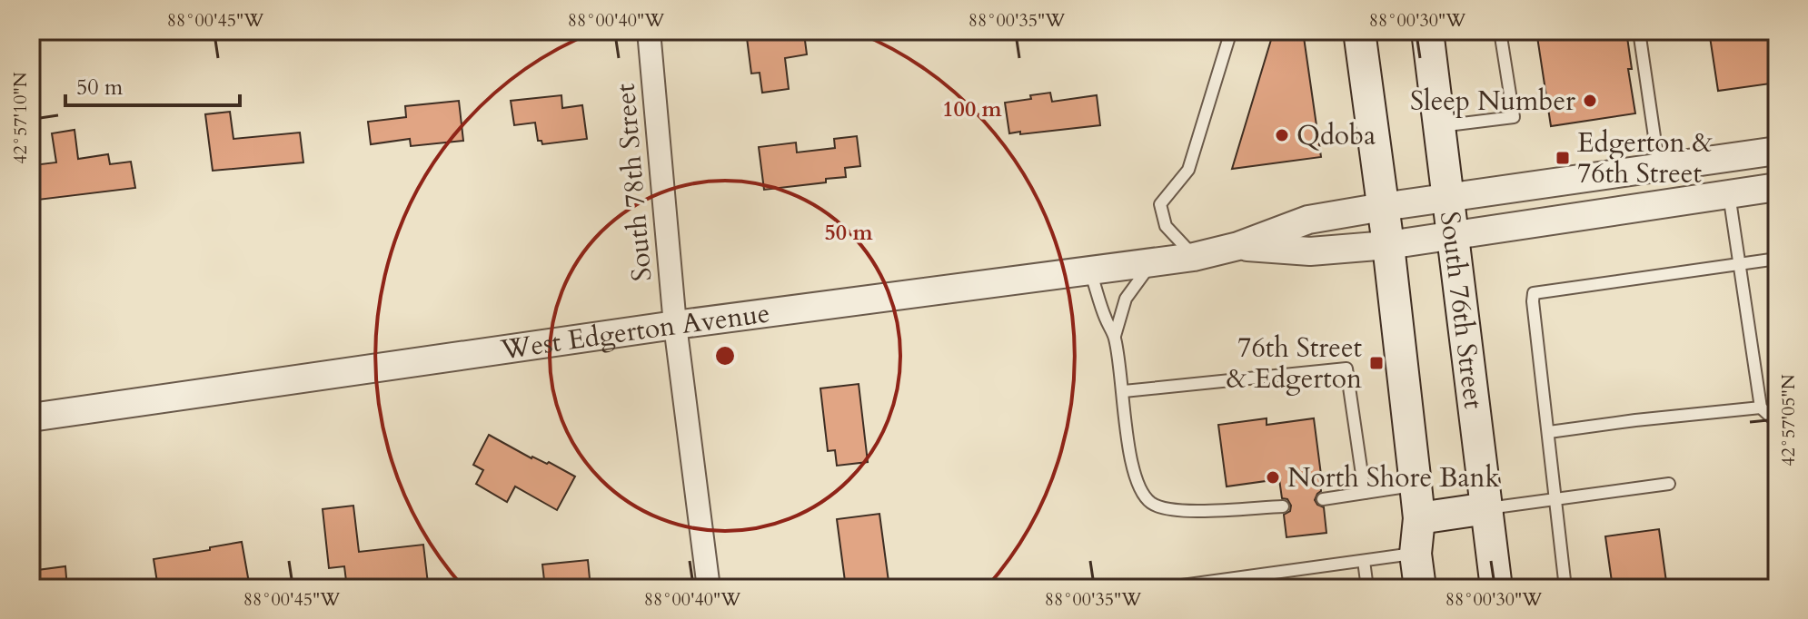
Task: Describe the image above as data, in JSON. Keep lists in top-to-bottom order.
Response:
{
  "streets": {
    "main road": ["South 76th Street"],
    "street": ["South 78th Street", "West Edgerton Avenue"]
  },
  "crossings": [
    ["South 78th Street", "West Edgerton Avenue"],
    ["South 76th Street", "West Edgerton Avenue"]
  ],
  "places": {
    "other": ["Sleep Number", "Qdoba", "North Shore Bank"],
    "transit": ["Edgerton & 76th Street", "76th Street & Edgerton"]
  },
  "scale_bar": "50 m",
  "coordinates": [
    "88°00'45\"W",
    "88°00'40\"W",
    "88°00'35\"W",
    "88°00'30\"W",
    "42°57'10\"N",
    "42°57'05\"N"
  ],
  "rings": ["100 m", "50 m"]
}
